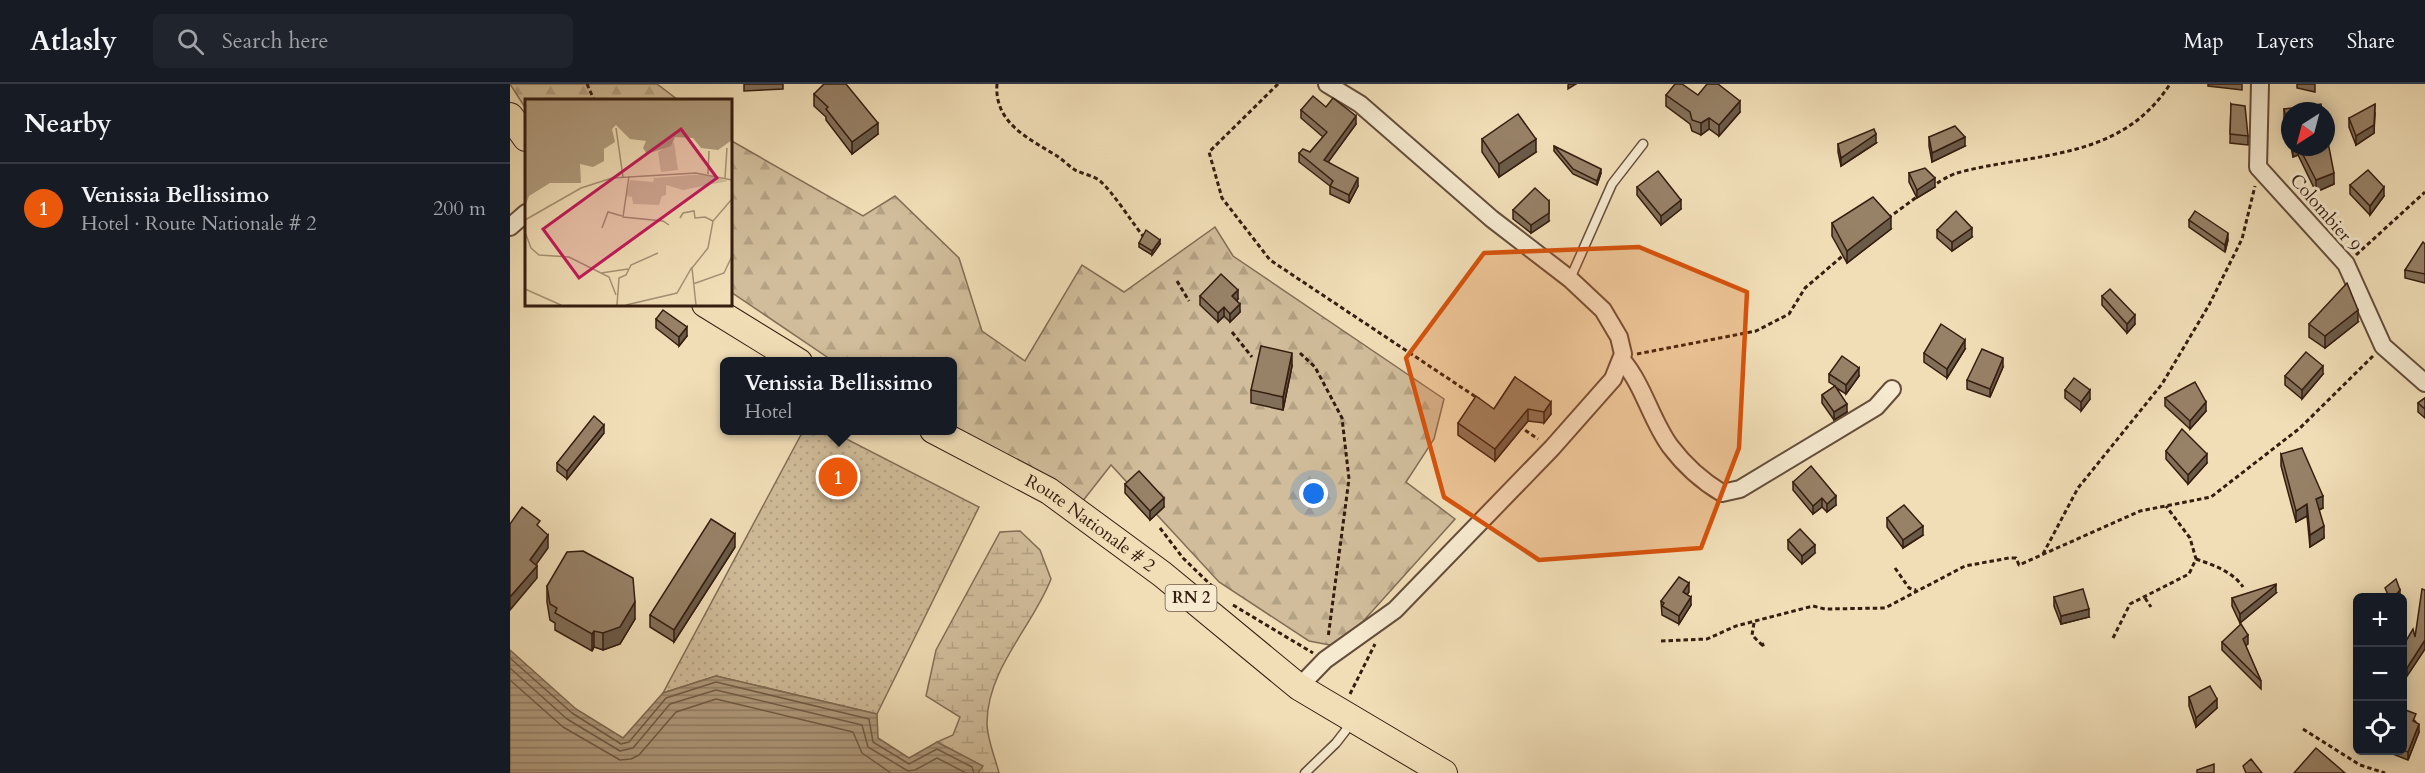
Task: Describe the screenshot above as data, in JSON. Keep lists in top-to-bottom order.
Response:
{
  "streets": {
    "main road": ["Route Nationale # 2", "RN 2"],
    "street": ["Colombier 9"]
  },
  "north": "bottom left",
  "page": {
    "header": "Atlasly",
    "search": "Search here",
    "nav": ["Map", "Layers", "Share"],
    "heading": "Nearby",
    "list": [
      {
        "mark": "1",
        "name": "Venissia Bellissimo",
        "note": "Hotel · Route Nationale # 2",
        "value": "200 m"
      }
    ],
    "popup": ["Venissia Bellissimo", "Hotel"],
    "pins": "1",
    "map_buttons": ["+", "−"]
  }
}
